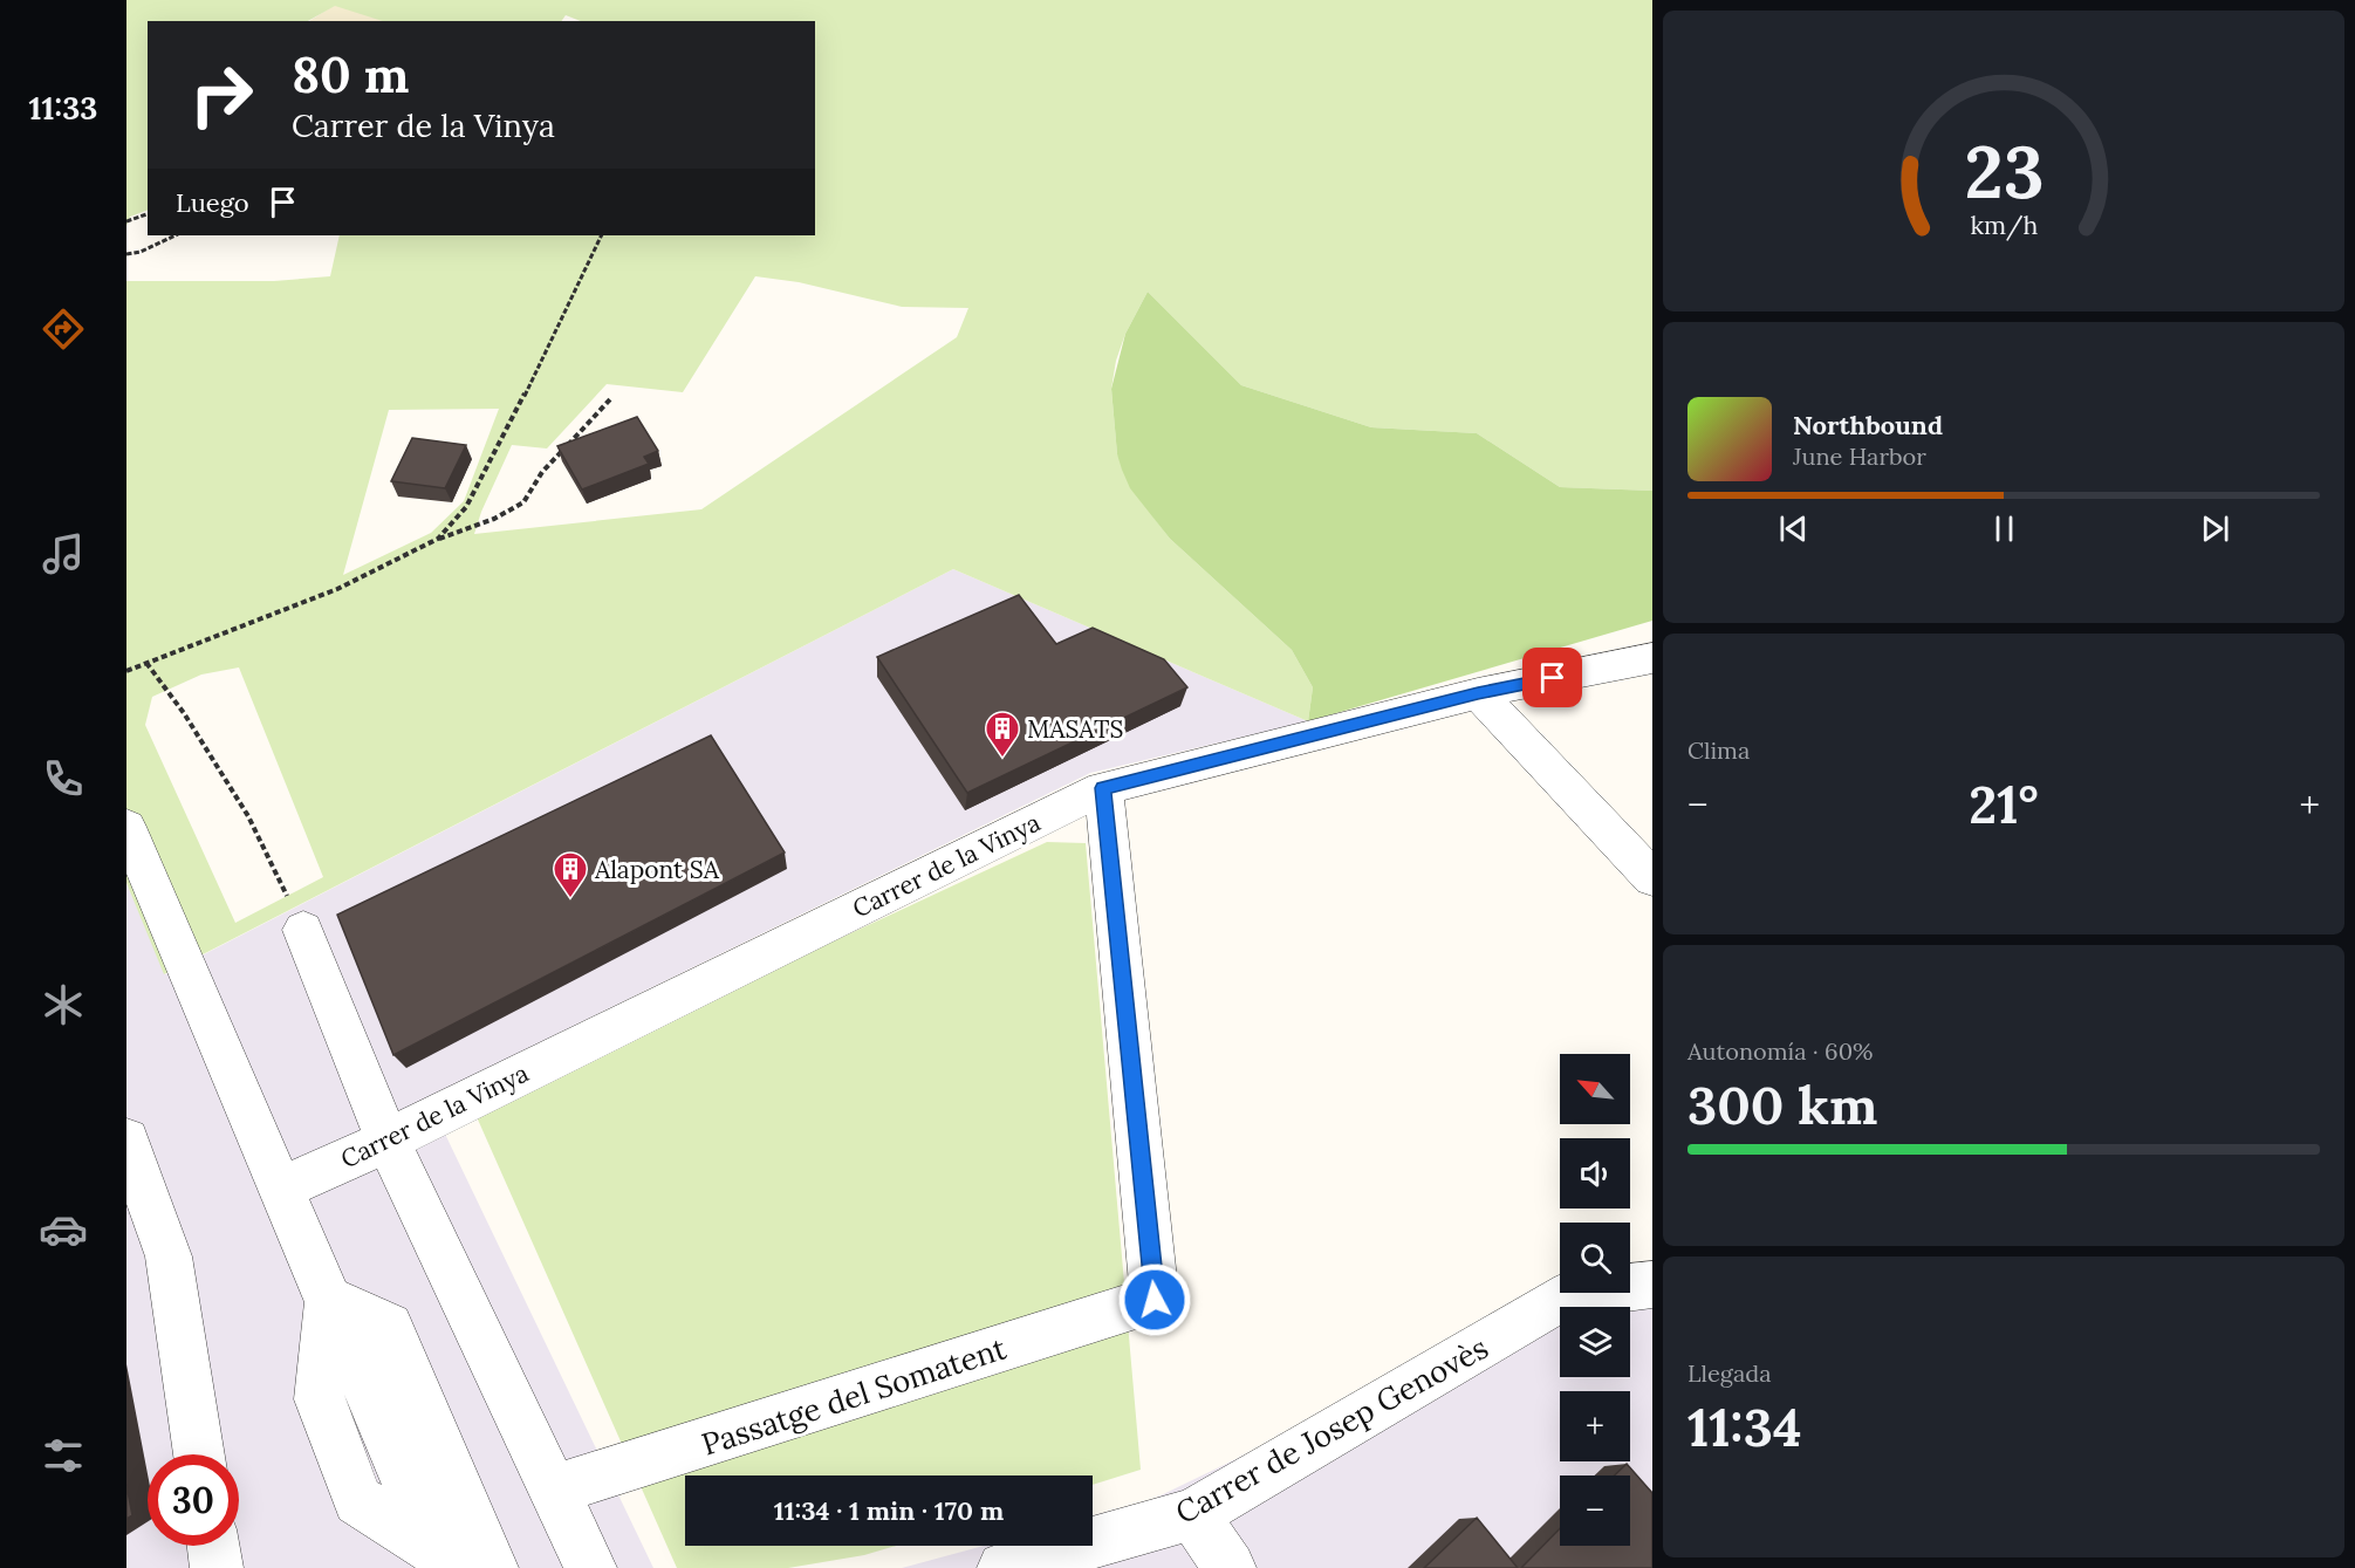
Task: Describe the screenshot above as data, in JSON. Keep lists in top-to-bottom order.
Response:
{
  "streets": {
    "street": ["Carrer de la Vinya", "Passatge del Somatent", "Carrer de Josep Genovès"]
  },
  "crossings": [
    ["Carrer de la Vinya", "Passatge del Somatent"]
  ],
  "places": {
    "building": ["MASATS", "Alapont SA"]
  },
  "north": "top left",
  "page": {
    "tabs": "11:33",
    "turn": ["80 m", "Carrer de la Vinya"],
    "then": "Luego",
    "song": ["Northbound", "June Harbor"],
    "tile": [
      "Clima",
      ["Autonomía · 60%", "300 km"],
      ["Llegada", "11:34"]
    ],
    "heat": ["−", "21°", "+"],
    "map_buttons": ["+", "−"],
    "limit": "30",
    "trip": "11:34 · 1 min · 170 m",
    "gauge": ["23", "km/h"]
  }
}
